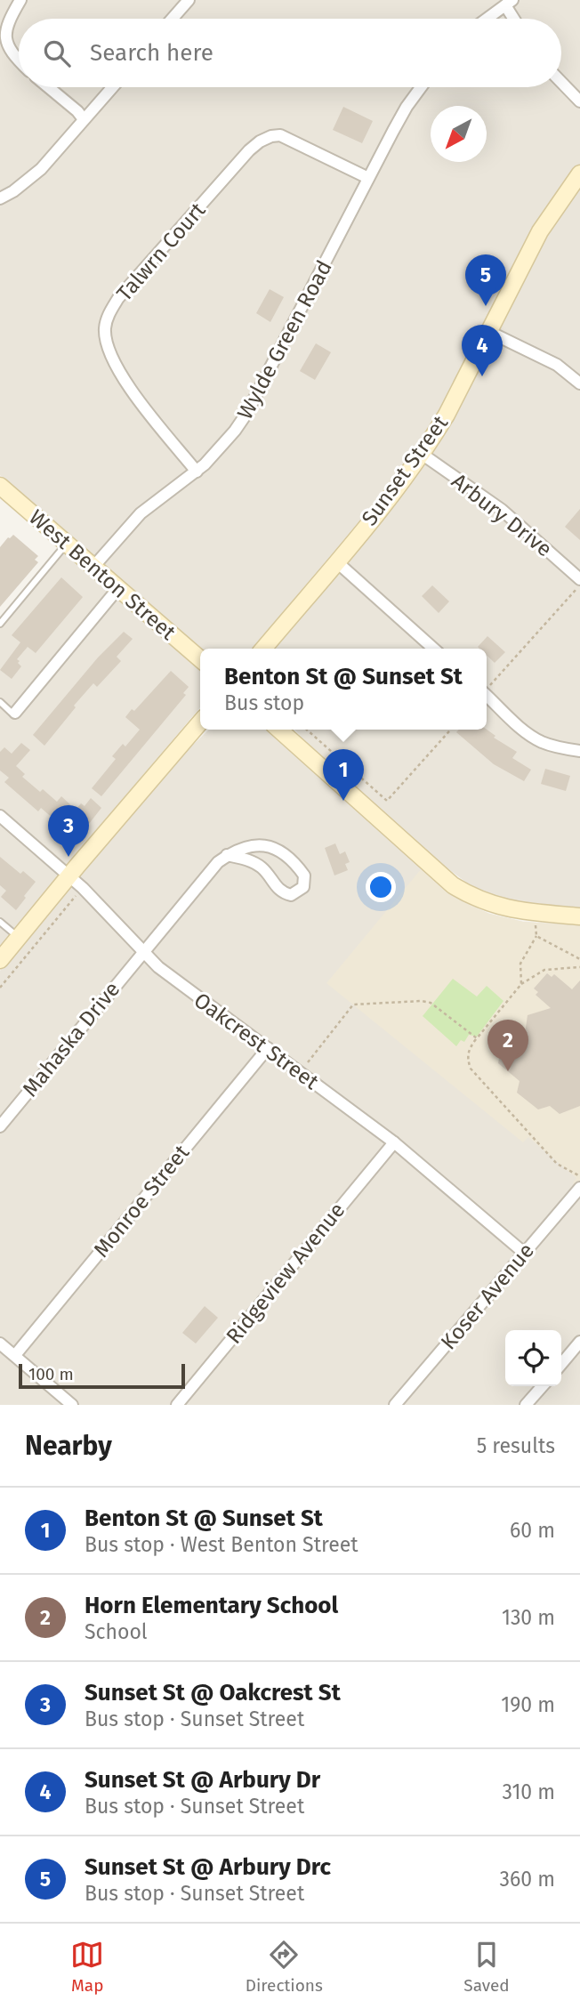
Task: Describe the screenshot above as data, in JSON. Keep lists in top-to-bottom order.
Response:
{
  "streets": {
    "street": [
      "Talwrn Court",
      "Wylde Green Road",
      "Sunset Street",
      "Arbury Drive",
      "West Benton Street",
      "Mahaska Drive",
      "Oakcrest Street",
      "Monroe Street",
      "Ridgeview Avenue",
      "Koser Avenue"
    ]
  },
  "crossings": [
    ["Talwrn Court", "Wylde Green Road"],
    ["Wylde Green Road", "West Benton Street"],
    ["Sunset Street", "Arbury Drive"],
    ["Mahaska Drive", "Oakcrest Street"],
    ["Oakcrest Street", "Monroe Street"],
    ["Oakcrest Street", "Ridgeview Avenue"],
    ["Oakcrest Street", "Koser Avenue"]
  ],
  "scale_bar": "100 m",
  "north": "bottom left",
  "page": {
    "search": "Search here",
    "pins": [
      "5",
      "4",
      "1",
      "3",
      "2"
    ],
    "popup": ["Benton St @ Sunset St", "Bus stop"],
    "scale": "100 m",
    "heading": ["Nearby", "5 results"],
    "list": [
      {
        "mark": "1",
        "name": "Benton St @ Sunset St",
        "note": "Bus stop · West Benton Street",
        "value": "60 m"
      },
      {
        "mark": "2",
        "name": "Horn Elementary School",
        "note": "School",
        "value": "130 m"
      },
      {
        "mark": "3",
        "name": "Sunset St @ Oakcrest St",
        "note": "Bus stop · Sunset Street",
        "value": "190 m"
      },
      {
        "mark": "4",
        "name": "Sunset St @ Arbury Dr",
        "note": "Bus stop · Sunset Street",
        "value": "310 m"
      },
      {
        "mark": "5",
        "name": "Sunset St @ Arbury Drc",
        "note": "Bus stop · Sunset Street",
        "value": "360 m"
      }
    ],
    "nav": ["Map", "Directions", "Saved"]
  }
}
